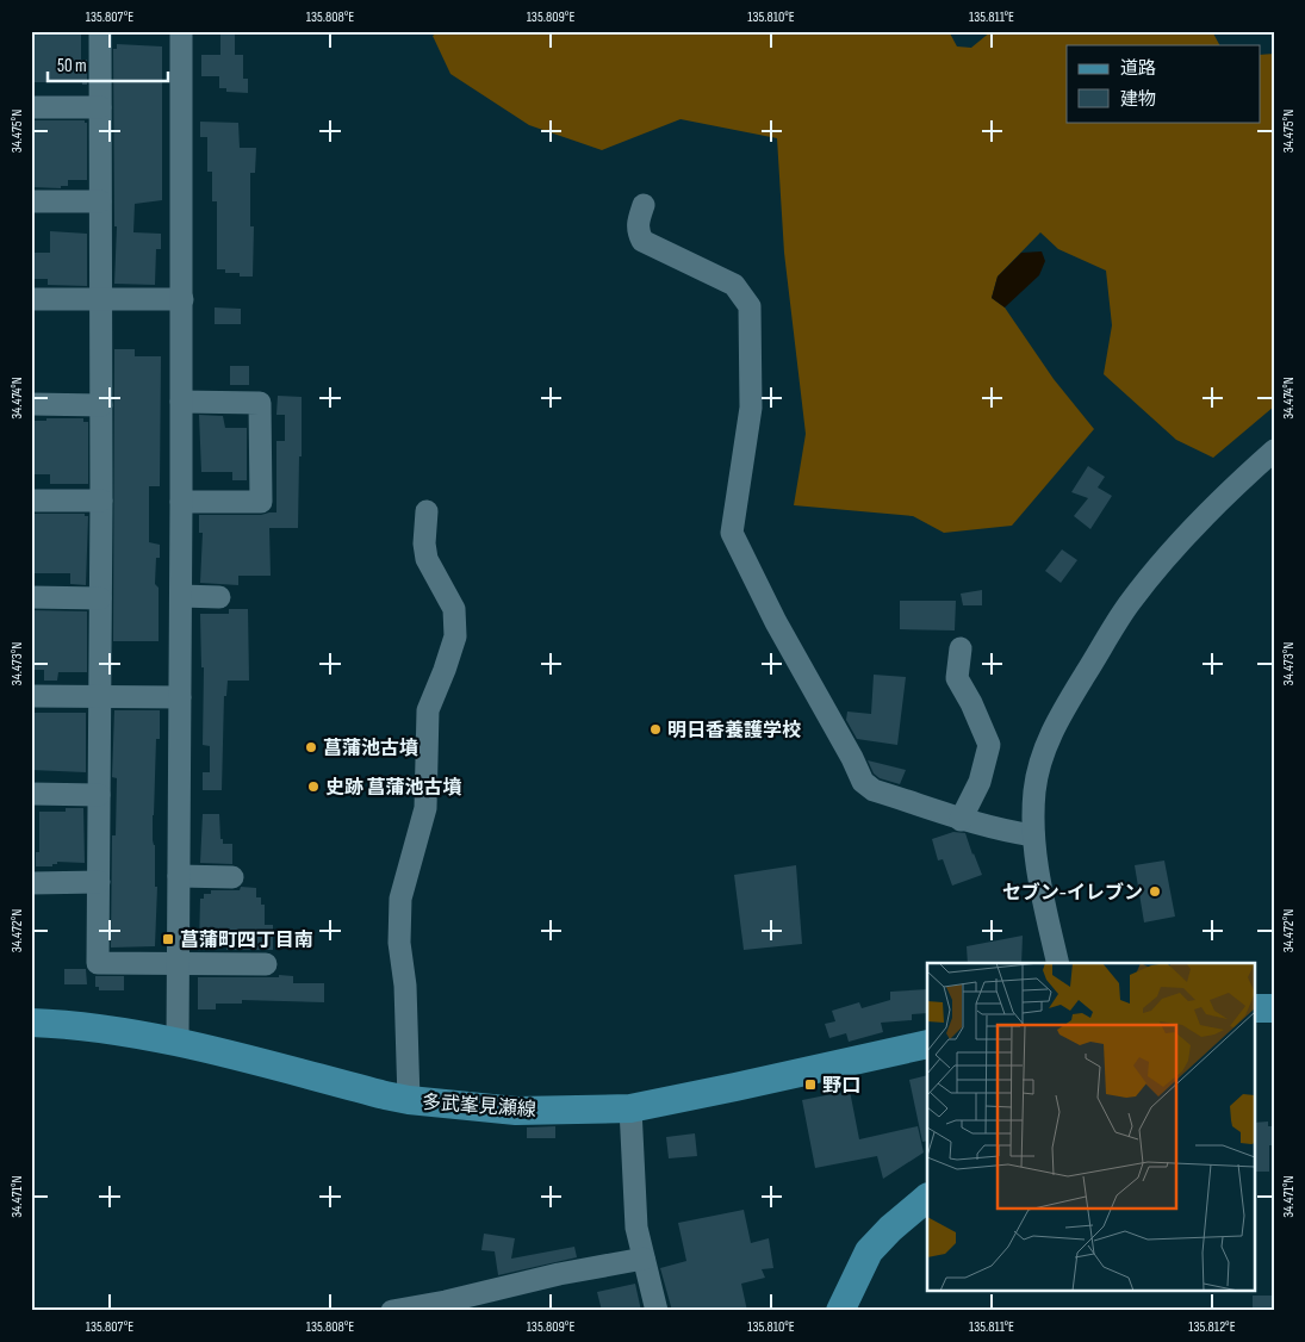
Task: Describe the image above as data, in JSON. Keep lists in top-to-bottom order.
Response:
{
  "streets": {
    "main road": ["多武峯見瀬線"]
  },
  "places": {
    "other": [
      "明日香養護学校",
      "菖蒲池古墳",
      "史跡 菖蒲池古墳",
      "セブン-イレブン"
    ],
    "transit": ["菖蒲町四丁目南", "野口"]
  },
  "legend": ["道路", "建物"],
  "scale_bar": "50 m",
  "coordinates": [
    "135.807°E",
    "135.808°E",
    "135.809°E",
    "135.810°E",
    "135.811°E",
    "34.475°N",
    "34.474°N",
    "34.473°N",
    "34.472°N",
    "34.471°N",
    "135.812°E"
  ]
}
